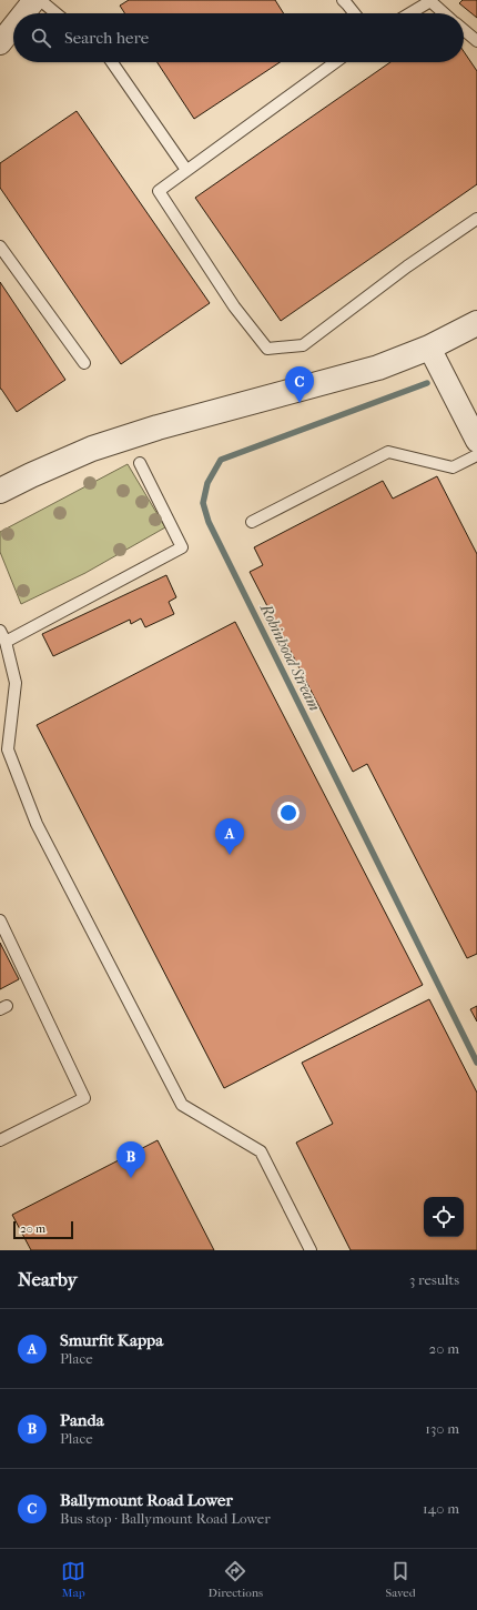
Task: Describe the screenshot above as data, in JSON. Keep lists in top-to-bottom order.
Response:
{
  "water": ["Robinhood Stream"],
  "scale_bar": "20 m",
  "page": {
    "search": "Search here",
    "pins": ["C", "A", "B"],
    "scale": "20 m",
    "heading": ["Nearby", "3 results"],
    "list": [
      {
        "mark": "A",
        "name": "Smurfit Kappa",
        "note": "Place",
        "value": "20 m"
      },
      {
        "mark": "B",
        "name": "Panda",
        "note": "Place",
        "value": "130 m"
      },
      {
        "mark": "C",
        "name": "Ballymount Road Lower",
        "note": "Bus stop · Ballymount Road Lower",
        "value": "140 m"
      }
    ],
    "nav": ["Map", "Directions", "Saved"]
  }
}
